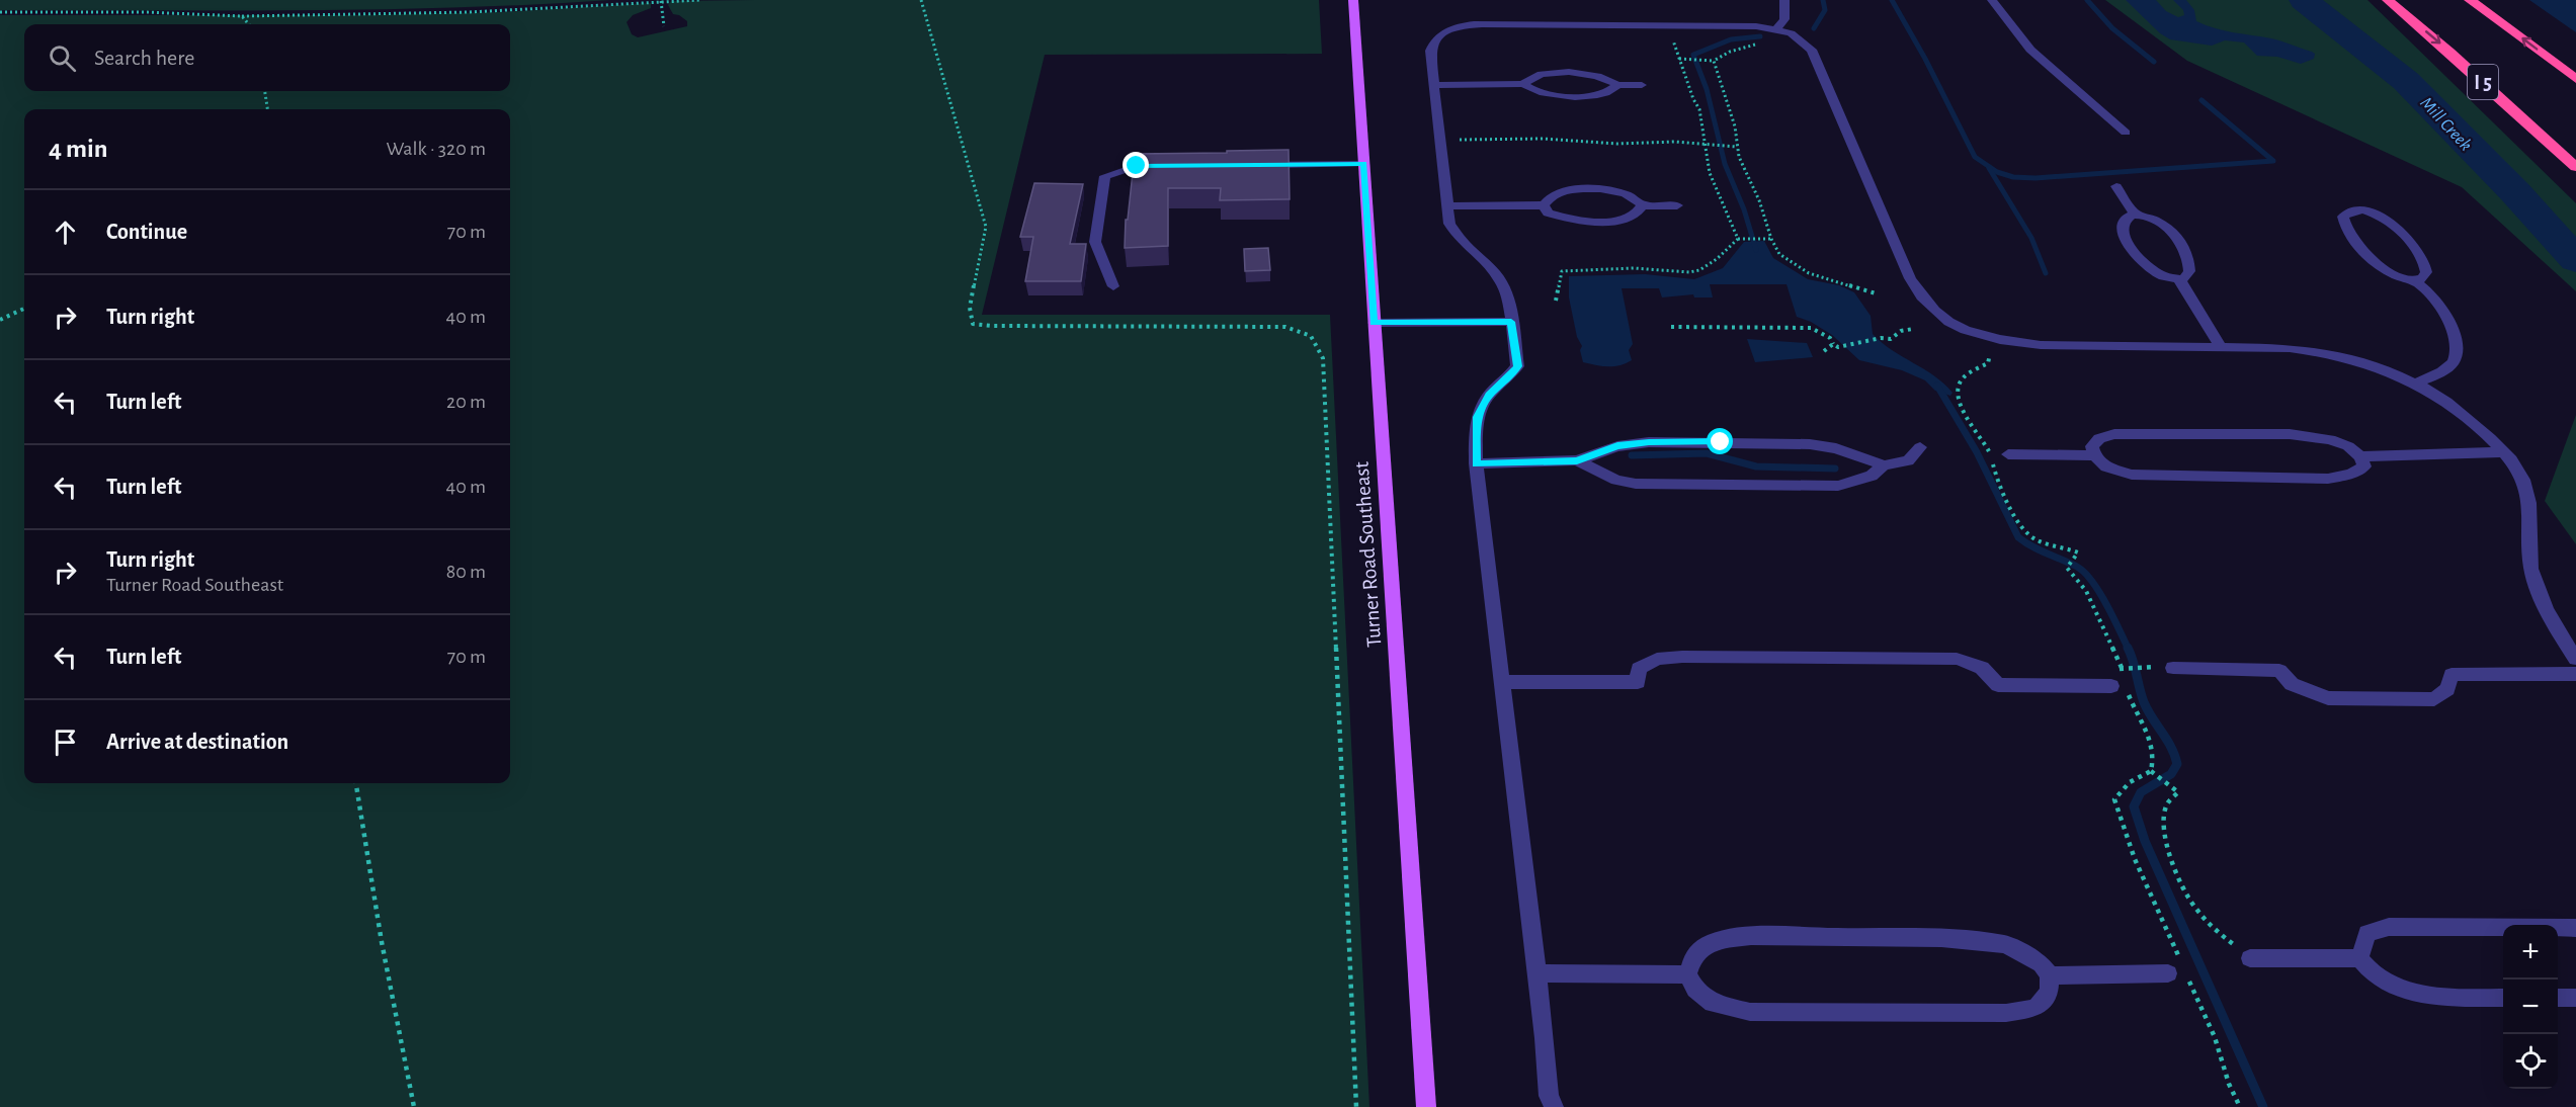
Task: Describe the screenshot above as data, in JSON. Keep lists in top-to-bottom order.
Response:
{
  "streets": {
    "highway": ["I 5"],
    "main road": ["Turner Road Southeast"]
  },
  "water": ["Mill Creek"],
  "page": {
    "search": "Search here",
    "heading": ["4 min", "Walk · 320 m"],
    "list": [
      ["Continue", "70 m"],
      ["Turn right", "40 m"],
      ["Turn left", "20 m"],
      ["Turn left", "40 m"],
      ["Turn right", "Turner Road Southeast", "80 m"],
      ["Turn left", "70 m"],
      "Arrive at destination"
    ],
    "map_buttons": ["+", "−"]
  }
}
